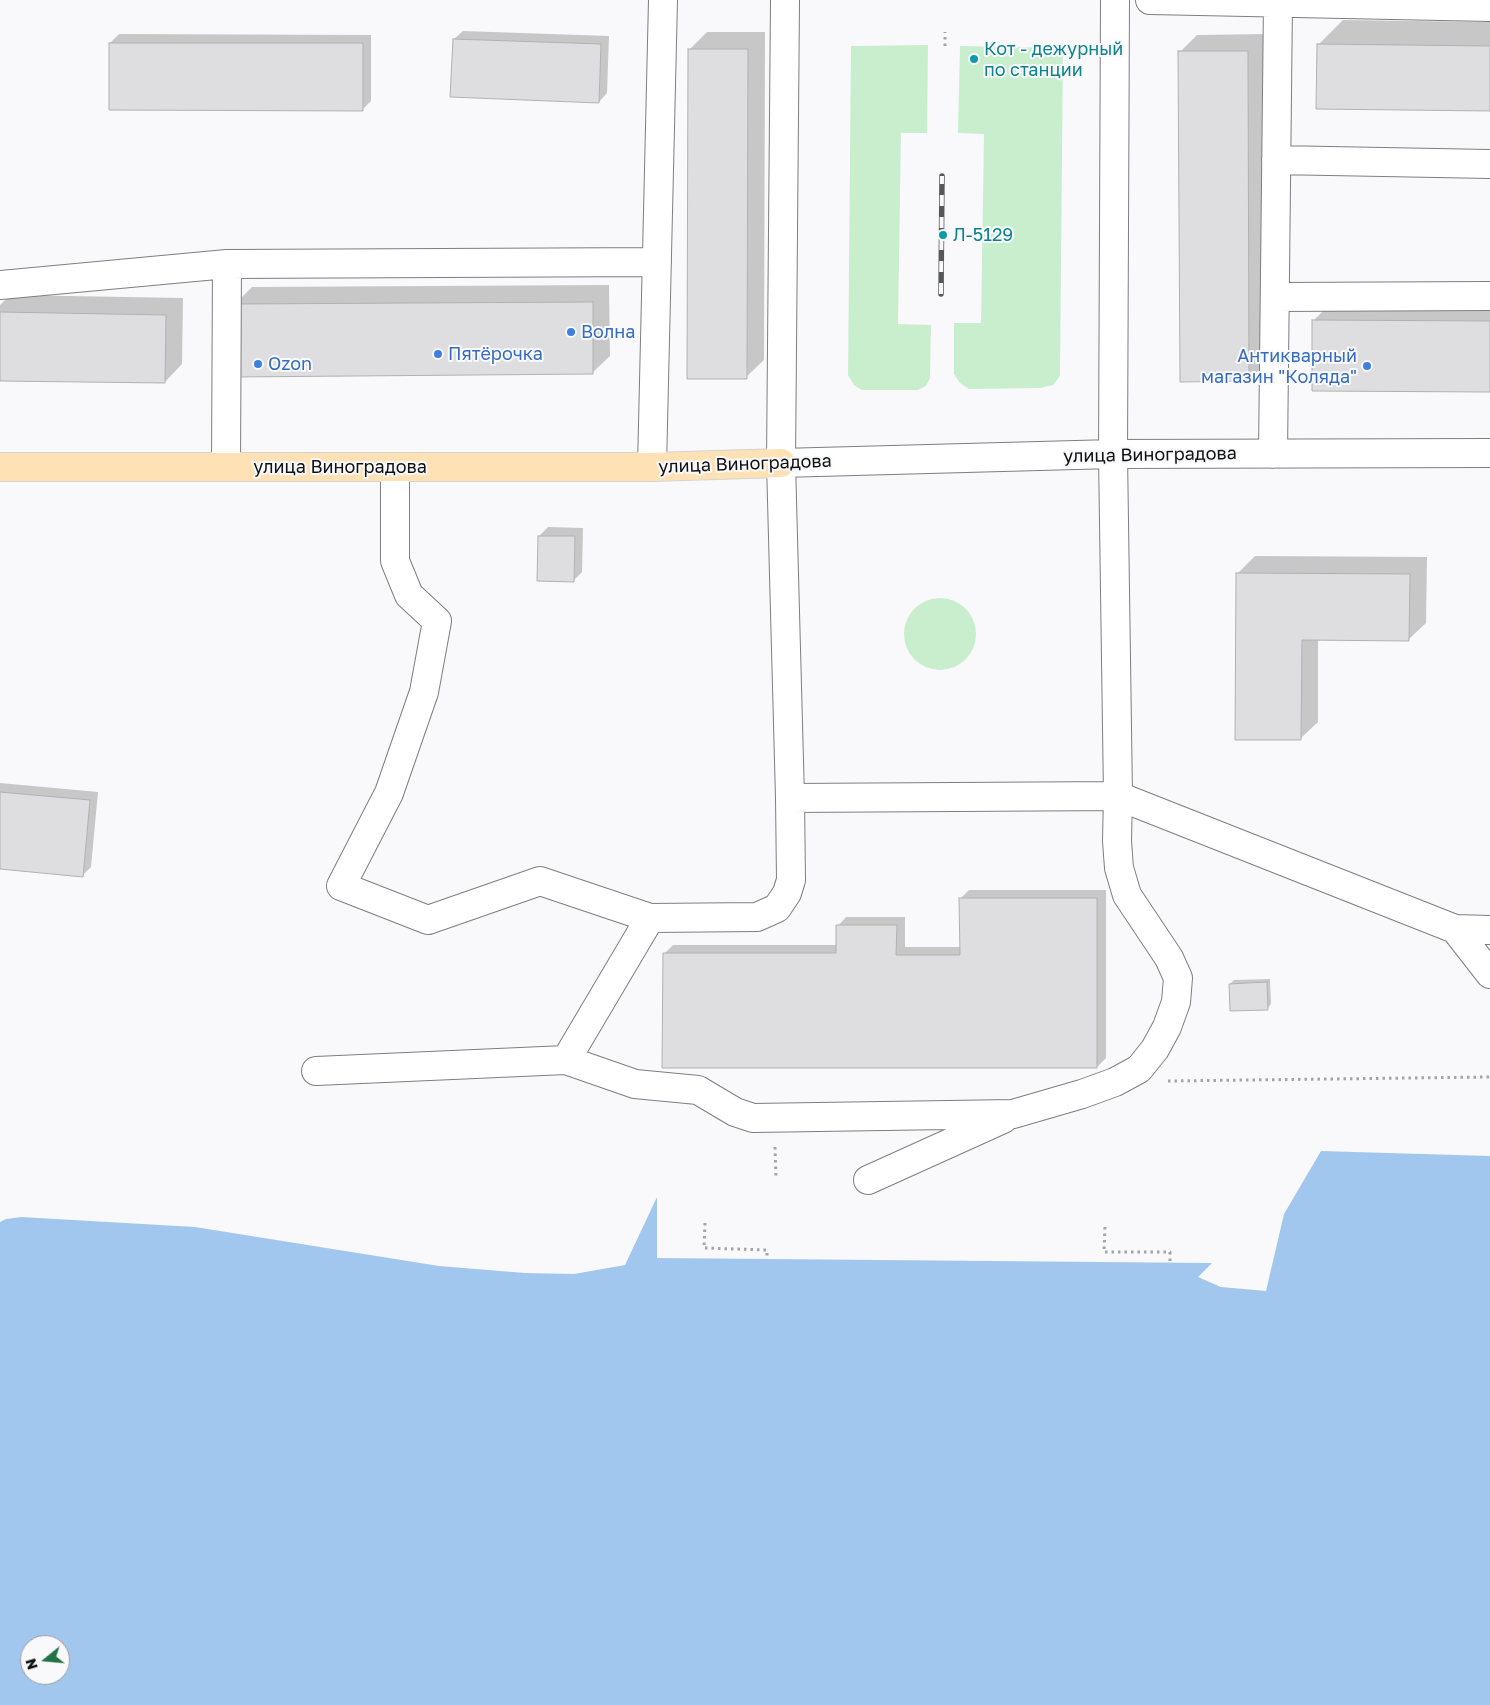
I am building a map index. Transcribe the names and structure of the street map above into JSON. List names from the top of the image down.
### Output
{
  "streets": {
    "main road": ["улица Виноградова"]
  },
  "places": [
    "Кот - дежурный по станции",
    "Л-5129",
    "Волна",
    "Пятёрочка",
    "Ozon",
    "Антикварный магазин \"Коляда\""
  ],
  "north": "left"
}
